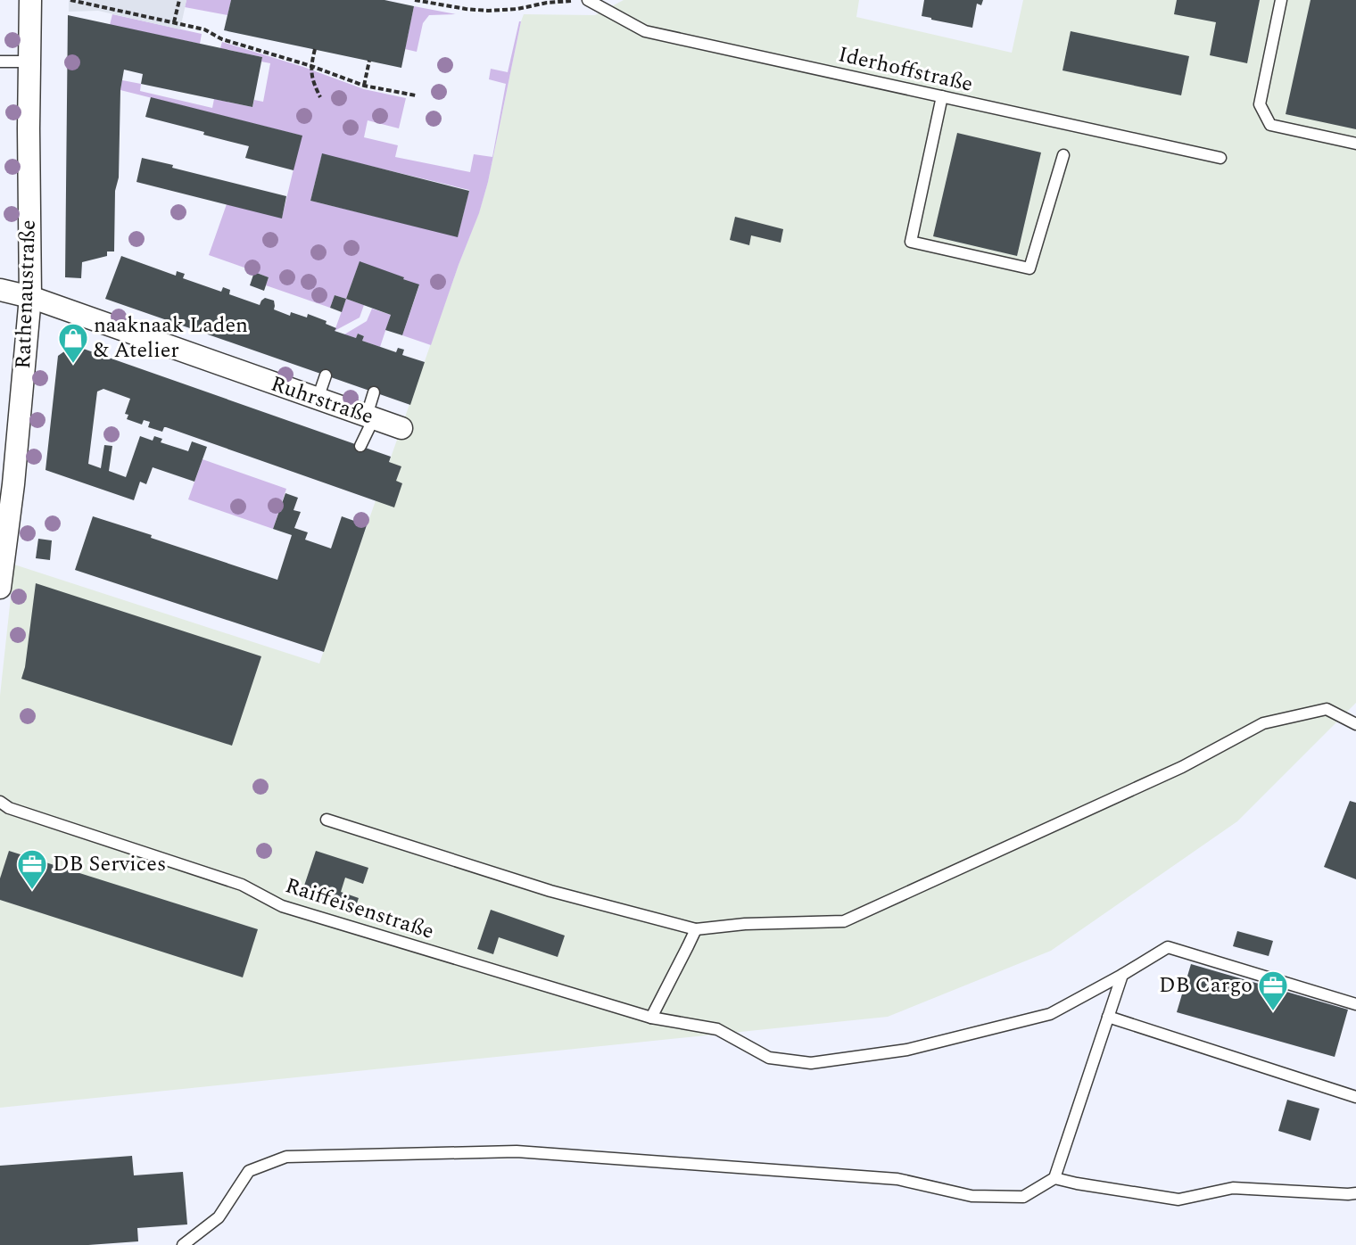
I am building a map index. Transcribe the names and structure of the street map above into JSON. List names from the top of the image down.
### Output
{
  "streets": {
    "street": ["Rathenaustraße", "Ruhrstraße"],
    "lane": ["Iderhoffstraße", "Raiffeisenstraße"]
  },
  "crossings": [
    ["Rathenaustraße", "Ruhrstraße"]
  ],
  "places": {
    "shop": ["naaknaak Laden & Atelier"],
    "office": ["DB Services", "DB Cargo"]
  }
}
